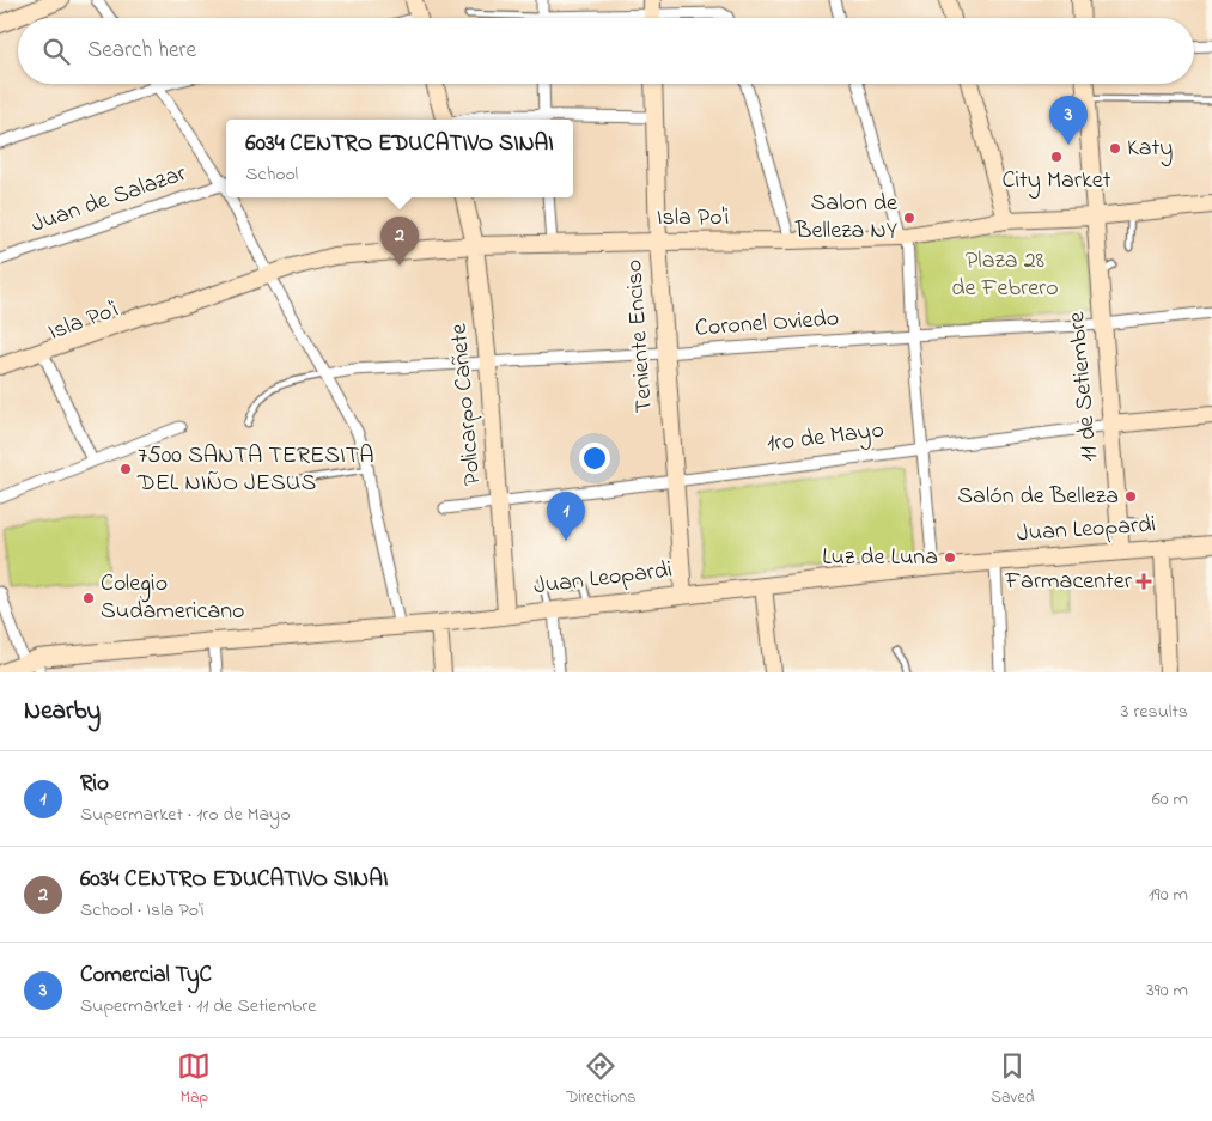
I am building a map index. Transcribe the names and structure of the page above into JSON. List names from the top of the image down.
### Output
{
  "streets": {
    "street": [
      "Juan de Salazar",
      "Isla Po'i",
      "Coronel Oviedo",
      "Teniente Enciso",
      "11 de Setiembre",
      "Policarpo Cañete",
      "1ro de Mayo",
      "Juan Leopardi"
    ]
  },
  "crossings": [
    ["Isla Po'i", "Teniente Enciso"],
    ["Isla Po'i", "11 de Setiembre"],
    ["Isla Po'i", "Policarpo Cañete"],
    ["Coronel Oviedo", "Teniente Enciso"],
    ["Coronel Oviedo", "11 de Setiembre"],
    ["Coronel Oviedo", "Policarpo Cañete"],
    ["Teniente Enciso", "1ro de Mayo"],
    ["Teniente Enciso", "Juan Leopardi"],
    ["11 de Setiembre", "1ro de Mayo"],
    ["11 de Setiembre", "Juan Leopardi"],
    ["Policarpo Cañete", "1ro de Mayo"],
    ["Policarpo Cañete", "Juan Leopardi"]
  ],
  "parks": ["Plaza 28 de Febrero"],
  "places": {
    "other": [
      "Katy",
      "City Market",
      "Salon de Belleza NY",
      "7500 SANTA TERESITA DEL NIÑO JESUS",
      "Salón de Belleza",
      "Luz de Luna",
      "Colegio Sudamericano"
    ],
    "health": ["Farmacenter"]
  },
  "page": {
    "search": "Search here",
    "pins": ["3", "2", "1"],
    "popup": ["6034 CENTRO EDUCATIVO SINAI", "School"],
    "heading": ["Nearby", "3 results"],
    "list": [
      {
        "mark": "1",
        "name": "Rio",
        "note": "Supermarket · 1ro de Mayo",
        "value": "60 m"
      },
      {
        "mark": "2",
        "name": "6034 CENTRO EDUCATIVO SINAI",
        "note": "School · Isla Po'i",
        "value": "190 m"
      },
      {
        "mark": "3",
        "name": "Comercial TyC",
        "note": "Supermarket · 11 de Setiembre",
        "value": "390 m"
      }
    ],
    "nav": ["Map", "Directions", "Saved"]
  }
}
